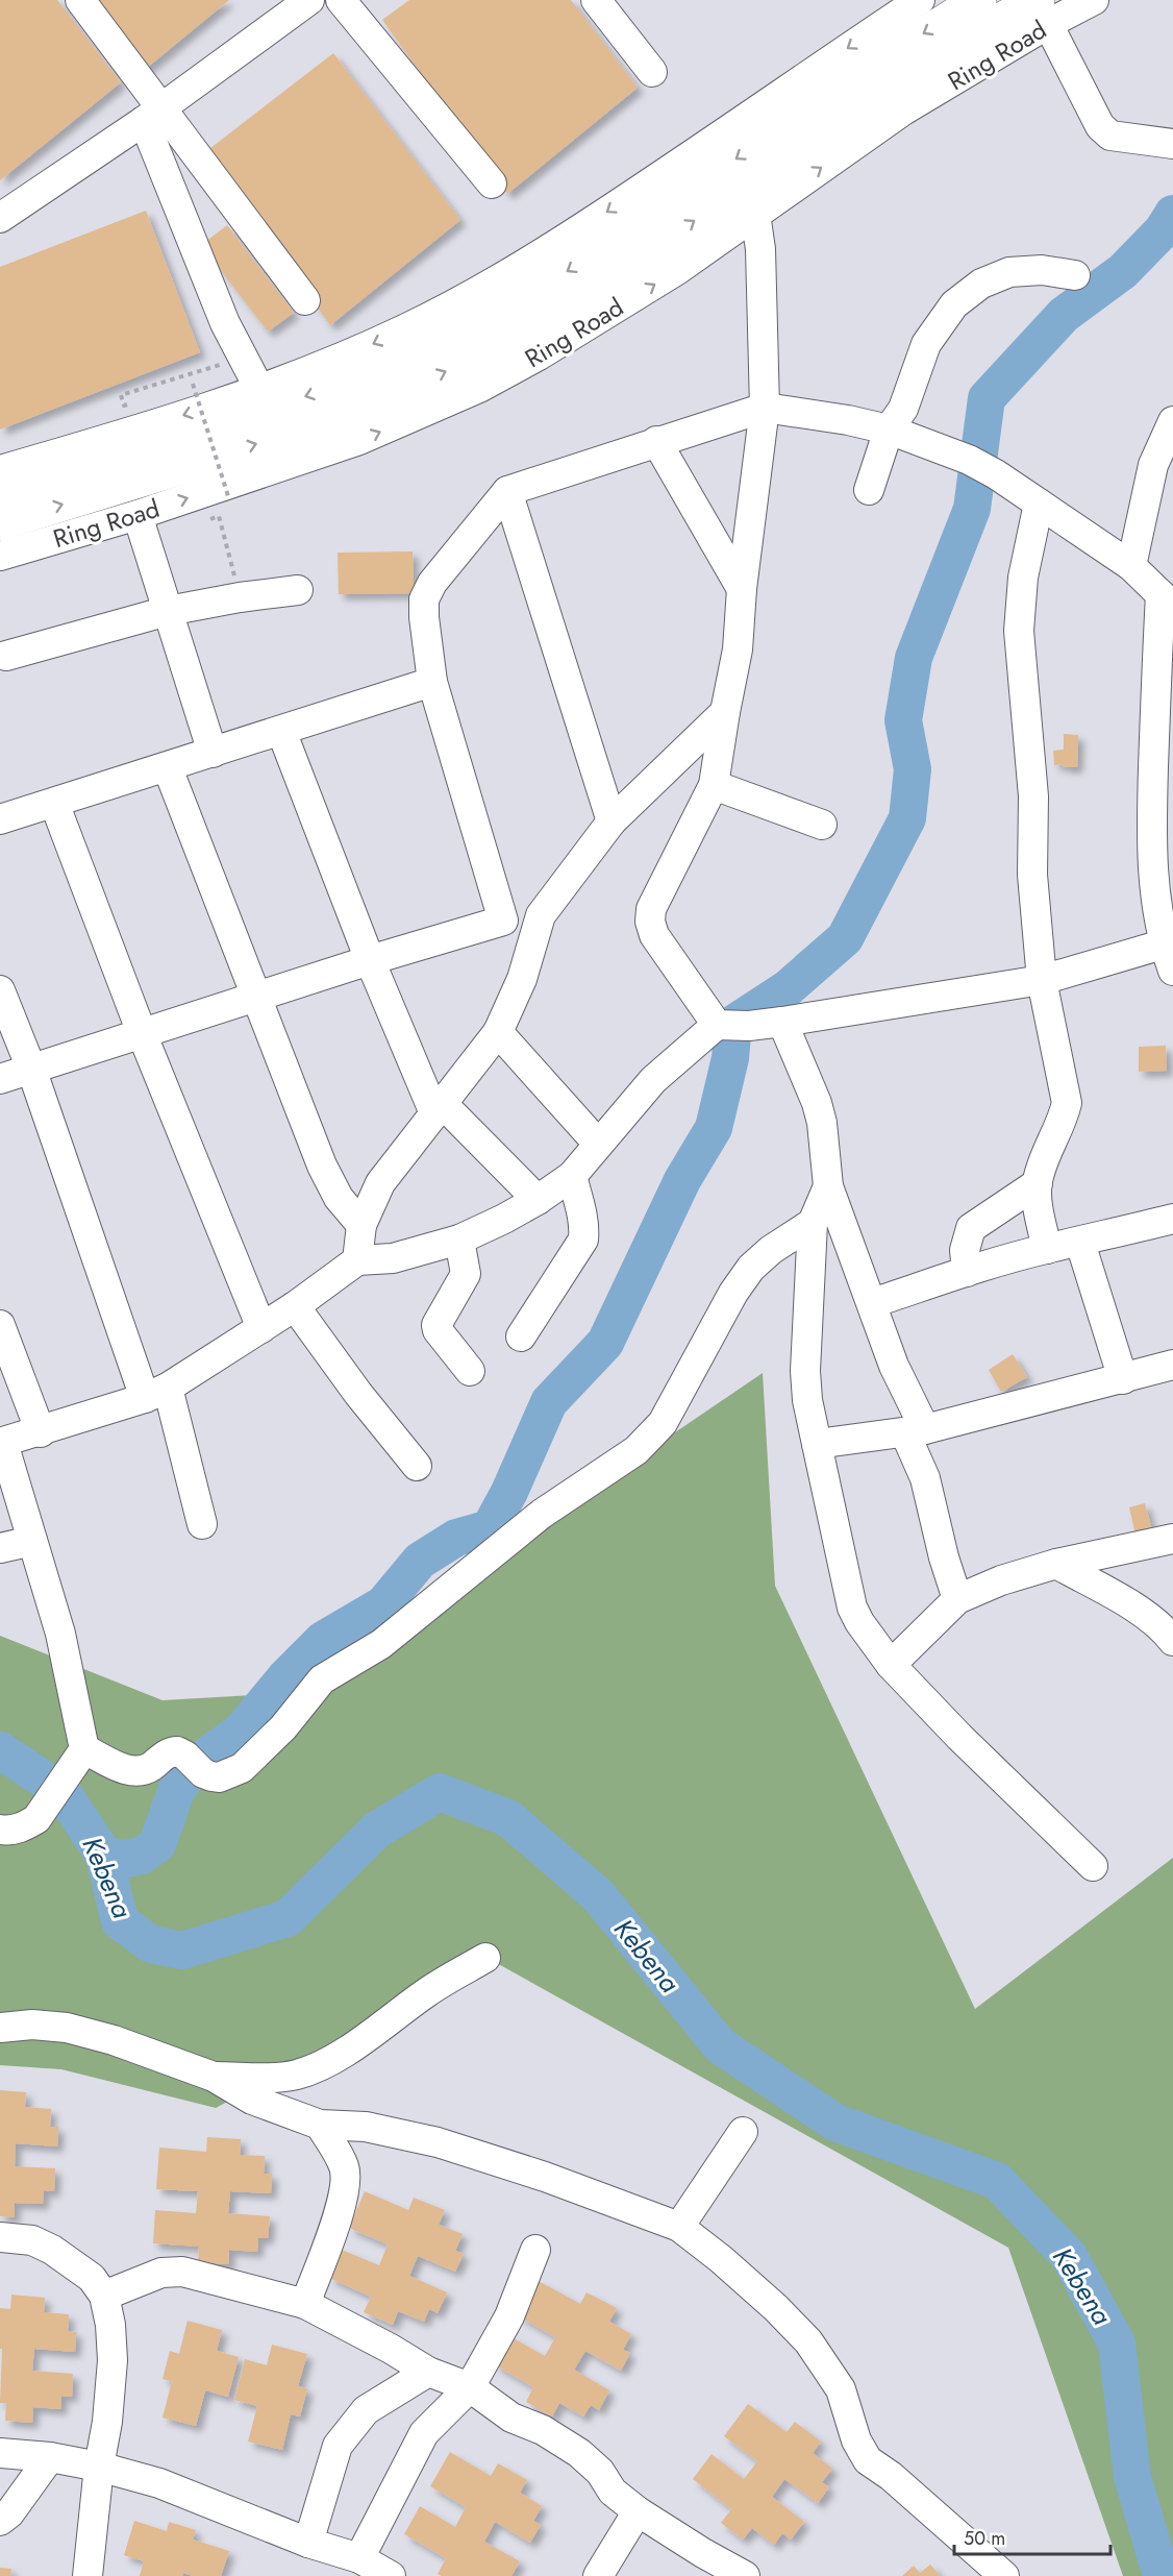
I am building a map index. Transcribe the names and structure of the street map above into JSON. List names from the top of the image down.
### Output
{
  "streets": {
    "highway": ["Ring Road"]
  },
  "water": ["Kebena"],
  "scale_bar": "50 m"
}
